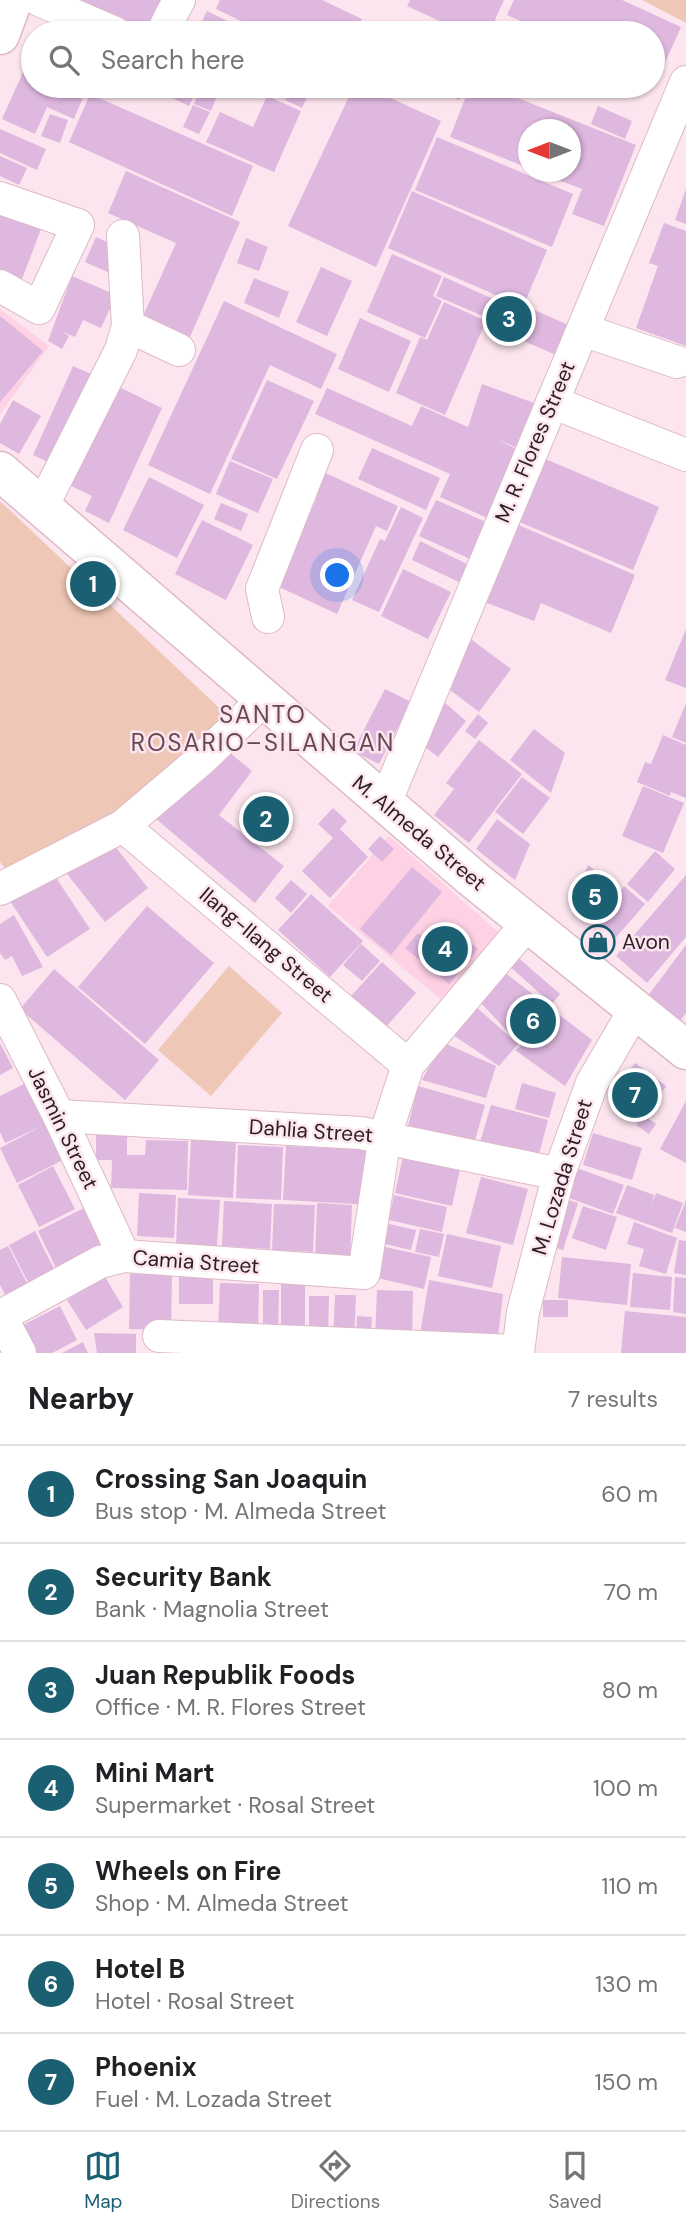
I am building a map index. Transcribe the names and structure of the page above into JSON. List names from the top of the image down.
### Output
{
  "streets": {
    "main road": ["M. Almeda Street"],
    "street": [
      "M. R. Flores Street",
      "Ilang-Ilang Street",
      "Jasmin Street",
      "Dahlia Street",
      "M. Lozada Street",
      "Camia Street"
    ]
  },
  "crossings": [
    ["M. R. Flores Street", "M. Almeda Street"],
    ["M. Almeda Street", "M. Lozada Street"],
    ["Jasmin Street", "Dahlia Street"],
    ["Jasmin Street", "Camia Street"],
    ["Dahlia Street", "M. Lozada Street"],
    ["Dahlia Street", "Camia Street"]
  ],
  "districts": ["SANTO ROSARIO–SILANGAN"],
  "places": {
    "shop": ["Avon"]
  },
  "north": "left",
  "page": {
    "search": "Search here",
    "pins": [
      "3",
      "1",
      "2",
      "5",
      "4",
      "6",
      "7"
    ],
    "heading": ["Nearby", "7 results"],
    "list": [
      {
        "mark": "1",
        "name": "Crossing San Joaquin",
        "note": "Bus stop · M. Almeda Street",
        "value": "60 m"
      },
      {
        "mark": "2",
        "name": "Security Bank",
        "note": "Bank · Magnolia Street",
        "value": "70 m"
      },
      {
        "mark": "3",
        "name": "Juan Republik Foods",
        "note": "Office · M. R. Flores Street",
        "value": "80 m"
      },
      {
        "mark": "4",
        "name": "Mini Mart",
        "note": "Supermarket · Rosal Street",
        "value": "100 m"
      },
      {
        "mark": "5",
        "name": "Wheels on Fire",
        "note": "Shop · M. Almeda Street",
        "value": "110 m"
      },
      {
        "mark": "6",
        "name": "Hotel B",
        "note": "Hotel · Rosal Street",
        "value": "130 m"
      },
      {
        "mark": "7",
        "name": "Phoenix",
        "note": "Fuel · M. Lozada Street",
        "value": "150 m"
      }
    ],
    "nav": ["Map", "Directions", "Saved"]
  }
}
